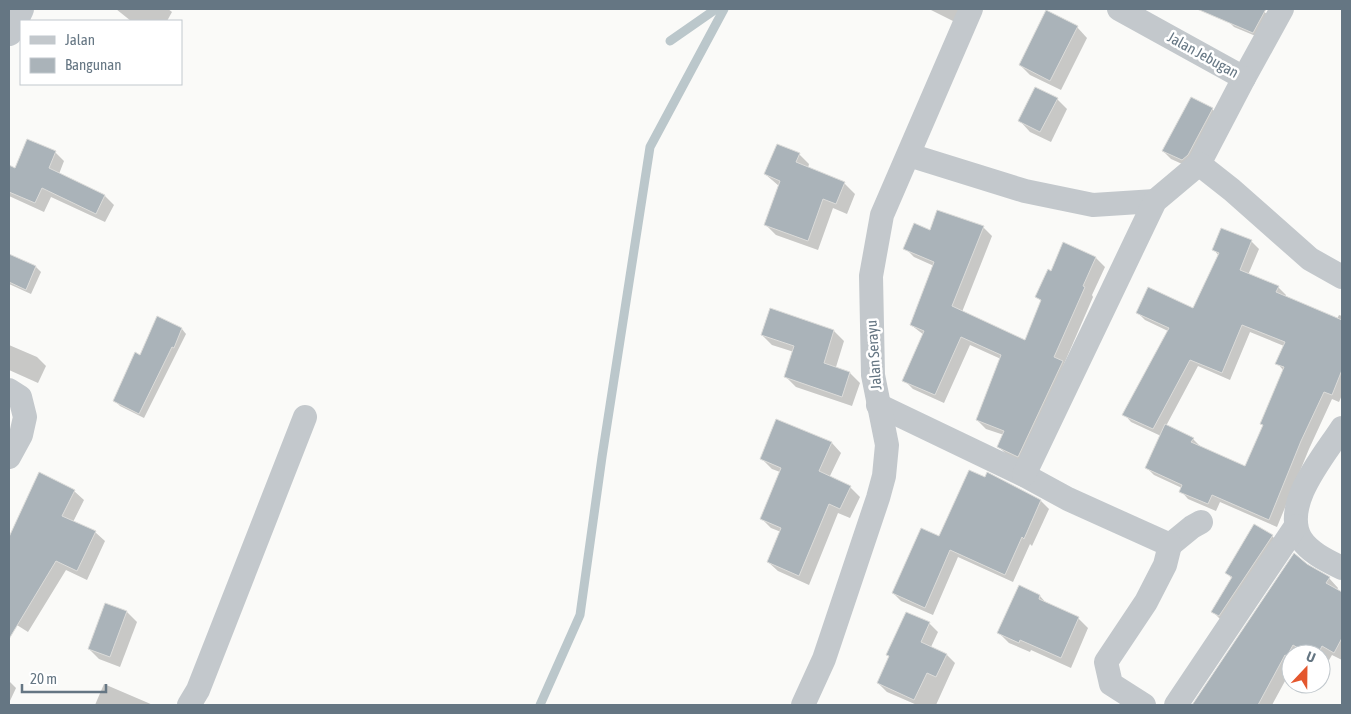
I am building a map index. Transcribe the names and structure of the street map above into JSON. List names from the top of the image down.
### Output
{
  "streets": {
    "street": ["Jalan Jebugan", "Jalan Serayu"]
  },
  "legend": ["Jalan", "Bangunan"],
  "scale_bar": "20 m",
  "north": "top"
}
